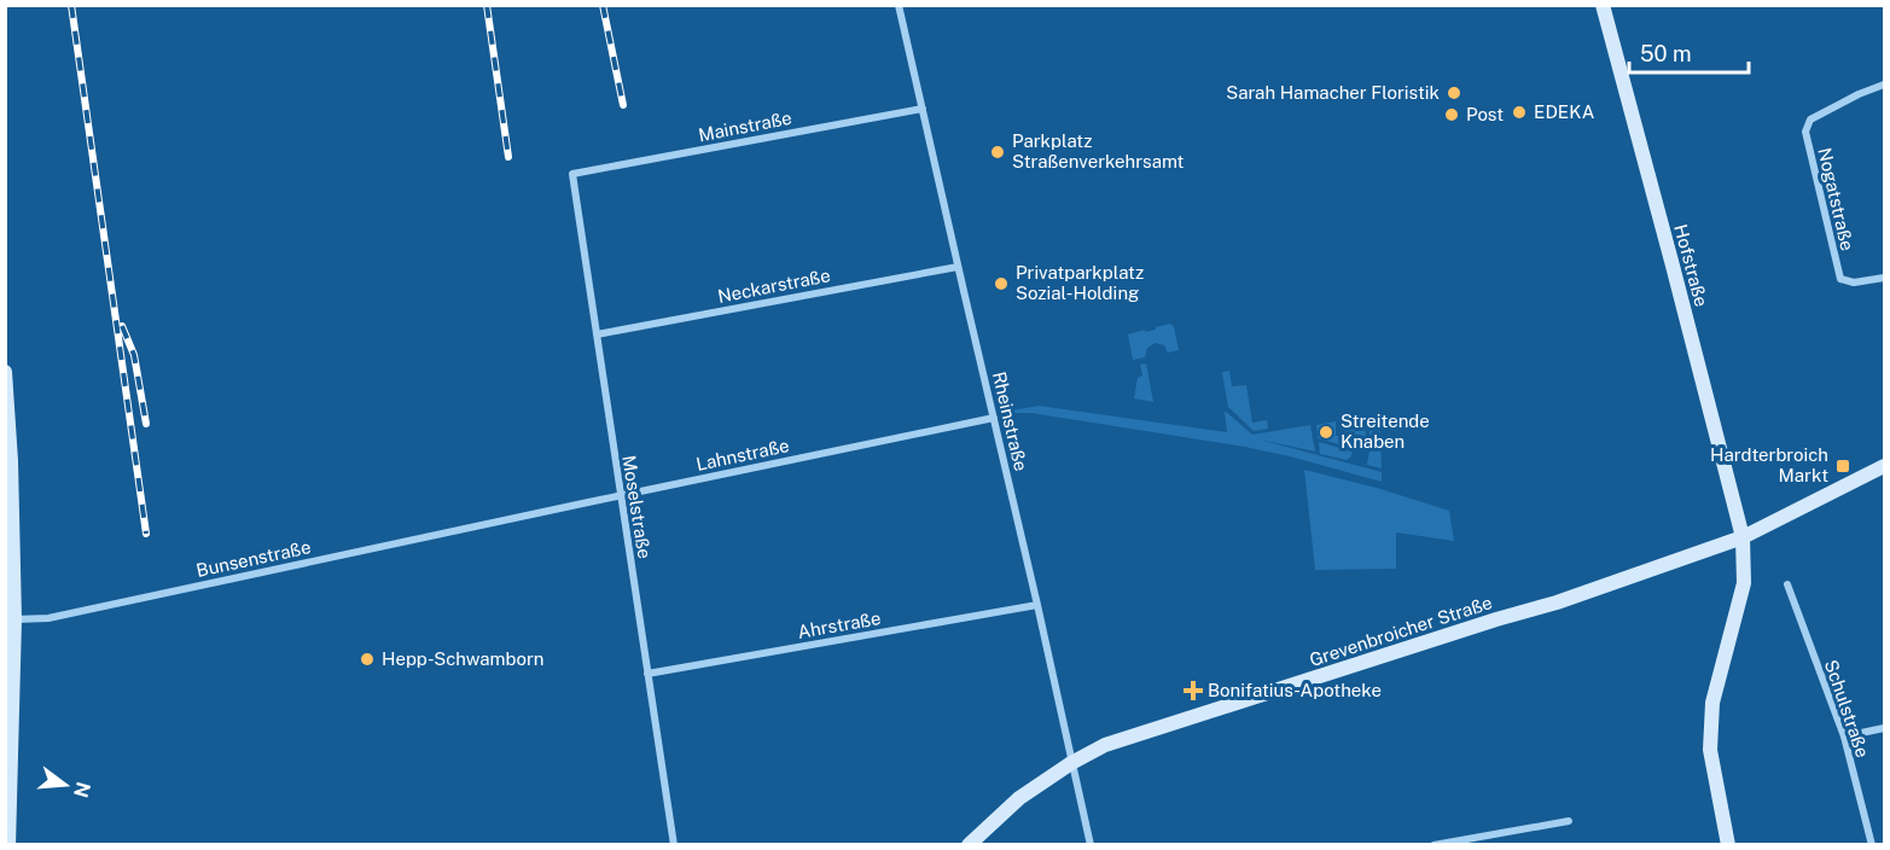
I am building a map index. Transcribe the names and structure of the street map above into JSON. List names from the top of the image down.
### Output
{
  "streets": {
    "main road": ["Hofstraße", "Grevenbroicher Straße"],
    "street": [
      "Mainstraße",
      "Nogatstraße",
      "Neckarstraße",
      "Rheinstraße",
      "Lahnstraße",
      "Moselstraße",
      "Bunsenstraße",
      "Ahrstraße",
      "Schulstraße"
    ]
  },
  "crossings": [
    ["Mainstraße", "Rheinstraße"],
    ["Mainstraße", "Moselstraße"],
    ["Hofstraße", "Grevenbroicher Straße"],
    ["Neckarstraße", "Rheinstraße"],
    ["Neckarstraße", "Moselstraße"],
    ["Rheinstraße", "Lahnstraße"],
    ["Rheinstraße", "Ahrstraße"],
    ["Rheinstraße", "Grevenbroicher Straße"],
    ["Lahnstraße", "Moselstraße"],
    ["Lahnstraße", "Bunsenstraße"],
    ["Moselstraße", "Ahrstraße"]
  ],
  "places": {
    "other": [
      "Sarah Hamacher Floristik",
      "EDEKA",
      "Post",
      "Parkplatz Straßenverkehrsamt",
      "Privatparkplatz Sozial-Holding",
      "Streitende Knaben",
      "Hepp-Schwamborn"
    ],
    "transit": ["Hardterbroich Markt"],
    "health": ["Bonifatius-Apotheke"]
  },
  "scale_bar": "50 m",
  "north": "right"
}
